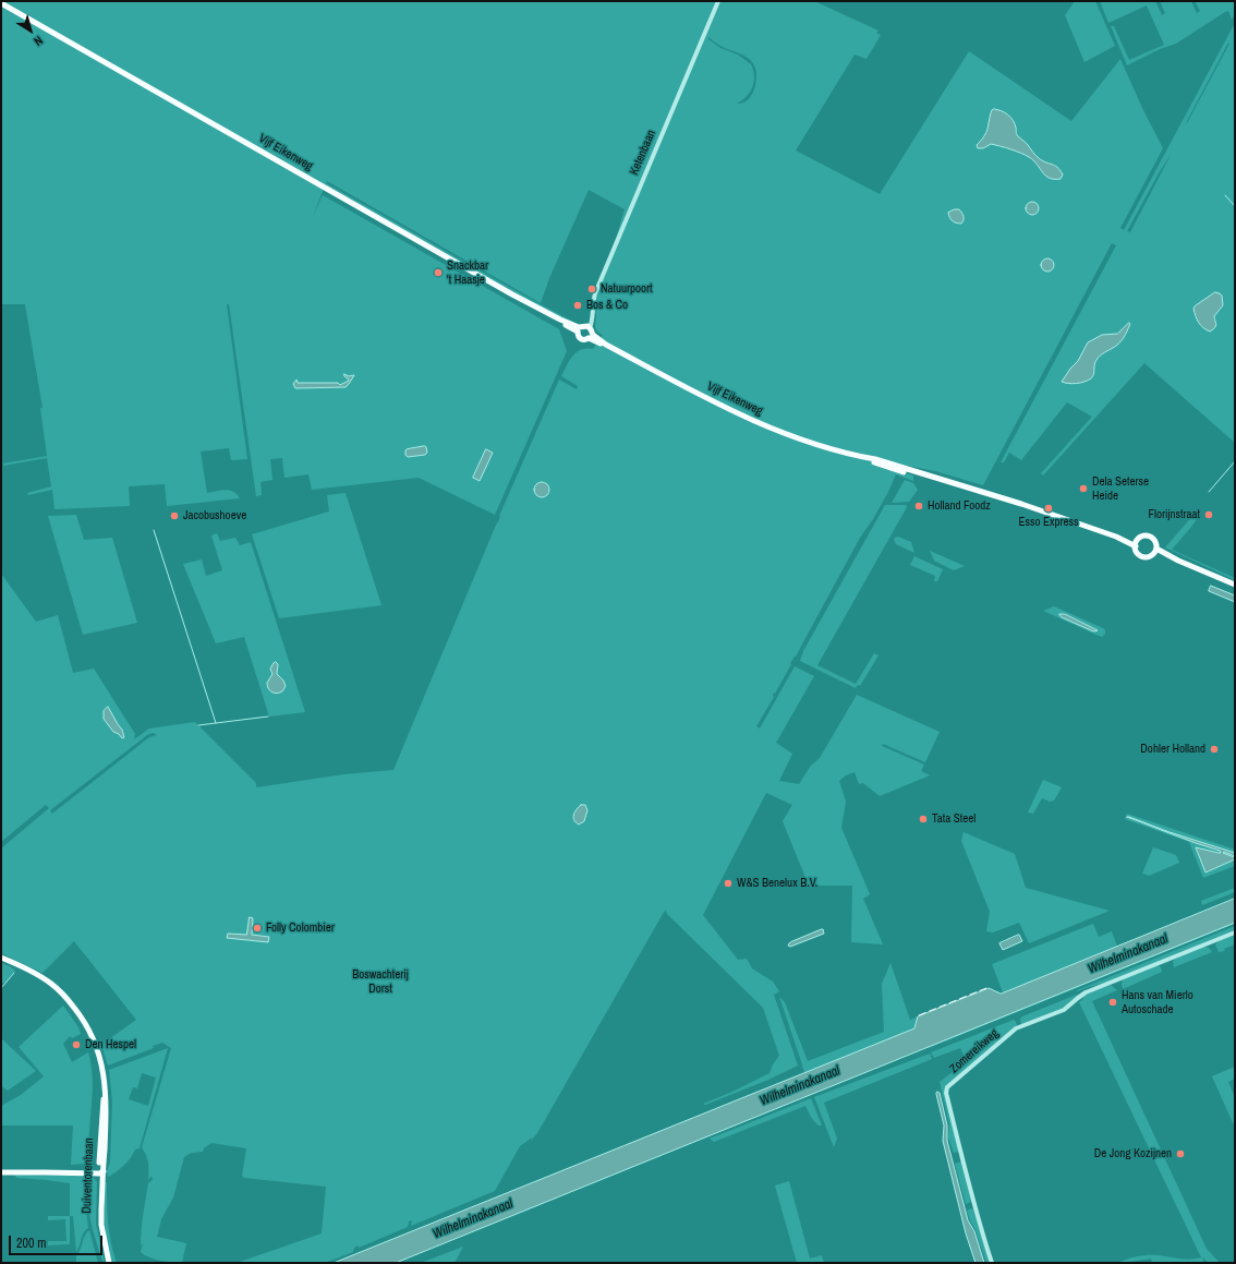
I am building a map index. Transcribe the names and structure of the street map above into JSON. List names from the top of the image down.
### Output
{
  "streets": {
    "main road": ["Vijf Eikenweg", "Duiventorenbaan"],
    "street": ["Ketenbaan", "Zomereikweg"]
  },
  "crossings": [
    ["Vijf Eikenweg", "Ketenbaan"]
  ],
  "water": ["Wilhelminakanaal"],
  "parks": ["Boswachterij Dorst"],
  "places": [
    "Snackbar 't Haasje",
    "Natuurpoort",
    "Bos & Co",
    "Dela Seterse Heide",
    "Holland Foodz",
    "Esso Express",
    "Florijnstraat",
    "Jacobushoeve",
    "Dohler Holland",
    "Tata Steel",
    "W&S Benelux B.V.",
    "Folly Colombier",
    "Hans van Mierlo Autoschade",
    "Den Hespel",
    "De Jong Kozijnen"
  ],
  "scale_bar": "200 m",
  "north": "bottom right"
}
